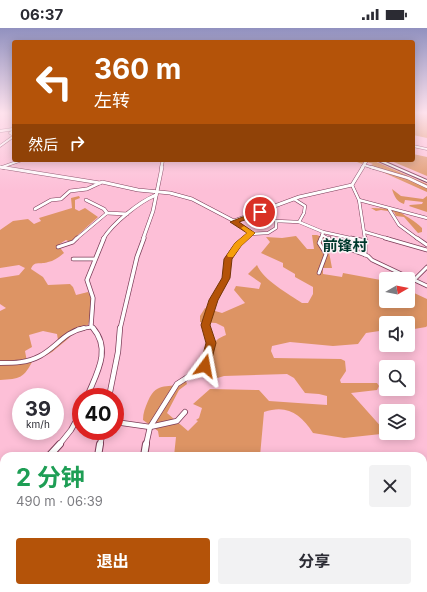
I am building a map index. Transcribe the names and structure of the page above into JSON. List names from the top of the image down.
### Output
{
  "districts": ["前锋村"],
  "north": "right",
  "page": {
    "status": "06:37",
    "turn": ["360 m", "左转"],
    "then": "然后",
    "speed": "39 km/h",
    "limit": "40",
    "heading": ["2 分钟", "490 m · 06:39"],
    "buttons": ["退出", "分享"]
  }
}
